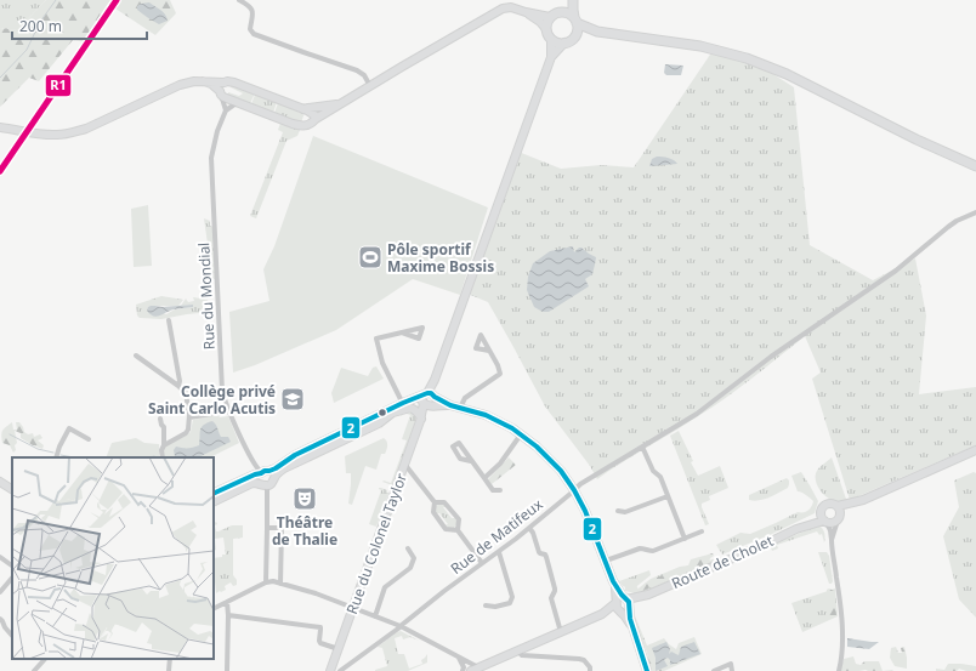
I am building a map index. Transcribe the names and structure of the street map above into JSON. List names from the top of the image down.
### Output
{
  "streets": {
    "main road": ["Rue du Colonel Taylor", "Route de Cholet"],
    "street": ["Rue du Mondial", "Rue de Matifeux"]
  },
  "places": {
    "sports": ["Pôle sportif Maxime Bossis"],
    "school or university": ["Collège privé Saint Carlo Acutis"],
    "theatre": ["Théâtre de Thalie"]
  },
  "lines": ["transit line R1", "transit line 2"],
  "scale_bar": "200 m"
}
